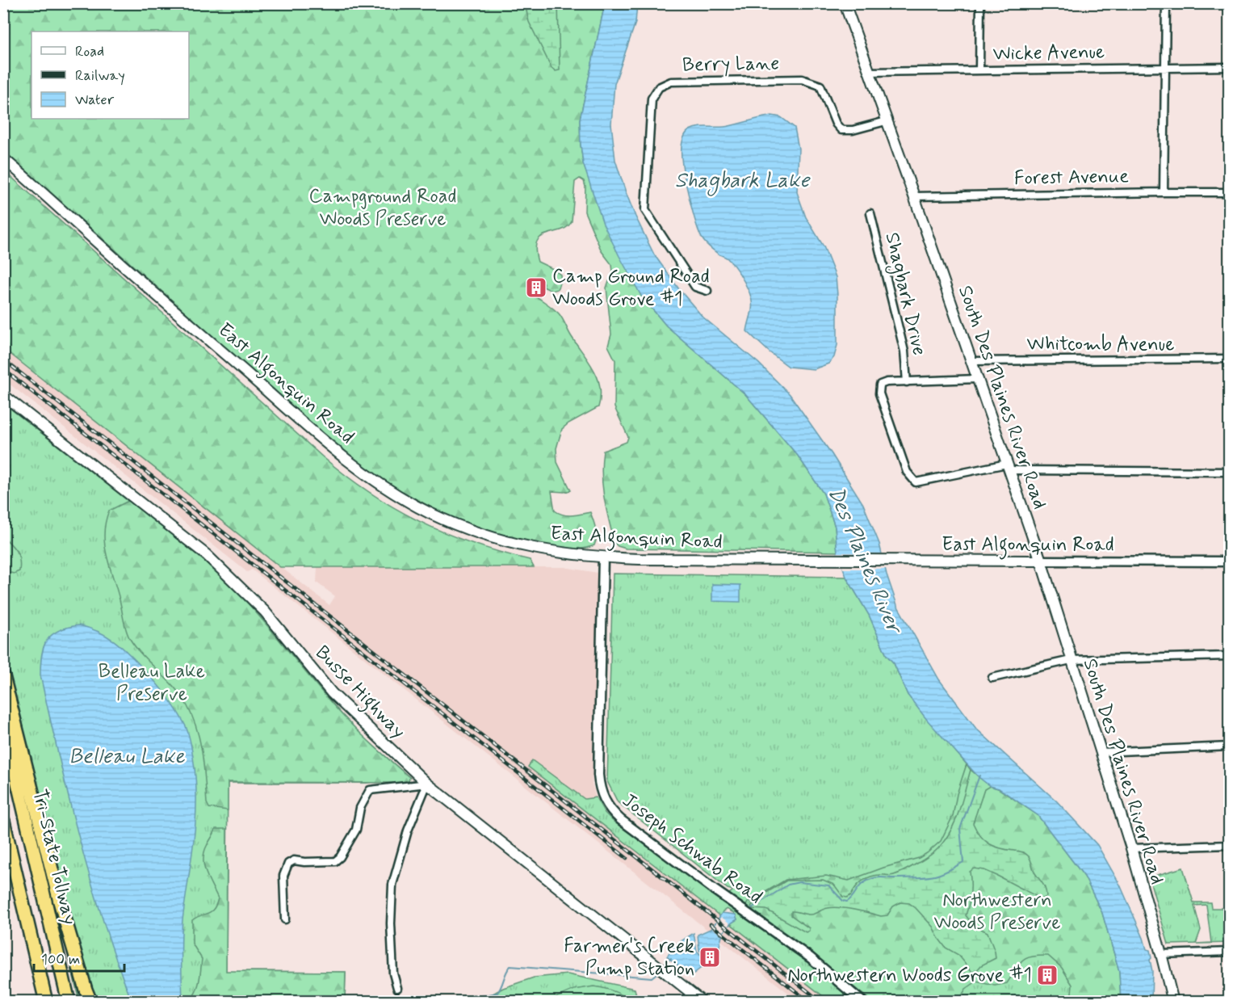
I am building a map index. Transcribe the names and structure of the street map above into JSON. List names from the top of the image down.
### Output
{
  "streets": {
    "highway": ["Tri-State Tollway"],
    "main road": ["East Algonquin Road", "South Des Plaines River Road", "Busse Highway"],
    "street": [
      "Wicke Avenue",
      "Berry Lane",
      "Forest Avenue",
      "Shagbark Drive",
      "Whitcomb Avenue",
      "Joseph Schwab Road"
    ]
  },
  "crossings": [
    ["Wicke Avenue", "South Des Plaines River Road"],
    ["Berry Lane", "South Des Plaines River Road"],
    ["Forest Avenue", "South Des Plaines River Road"],
    ["Whitcomb Avenue", "South Des Plaines River Road"],
    ["East Algonquin Road", "South Des Plaines River Road"],
    ["East Algonquin Road", "Joseph Schwab Road"]
  ],
  "water": ["Shagbark Lake", "Des Plaines River", "Belleau Lake"],
  "parks": ["Campground Road Woods Preserve", "Belleau Lake Preserve", "Northwestern Woods Preserve"],
  "places": {
    "building": ["Camp Ground Road Woods Grove #1", "Farmer's Creek Pump Station", "Northwestern Woods Grove #1"]
  },
  "legend": ["Road", "Railway", "Water"],
  "scale_bar": "100 m"
}
